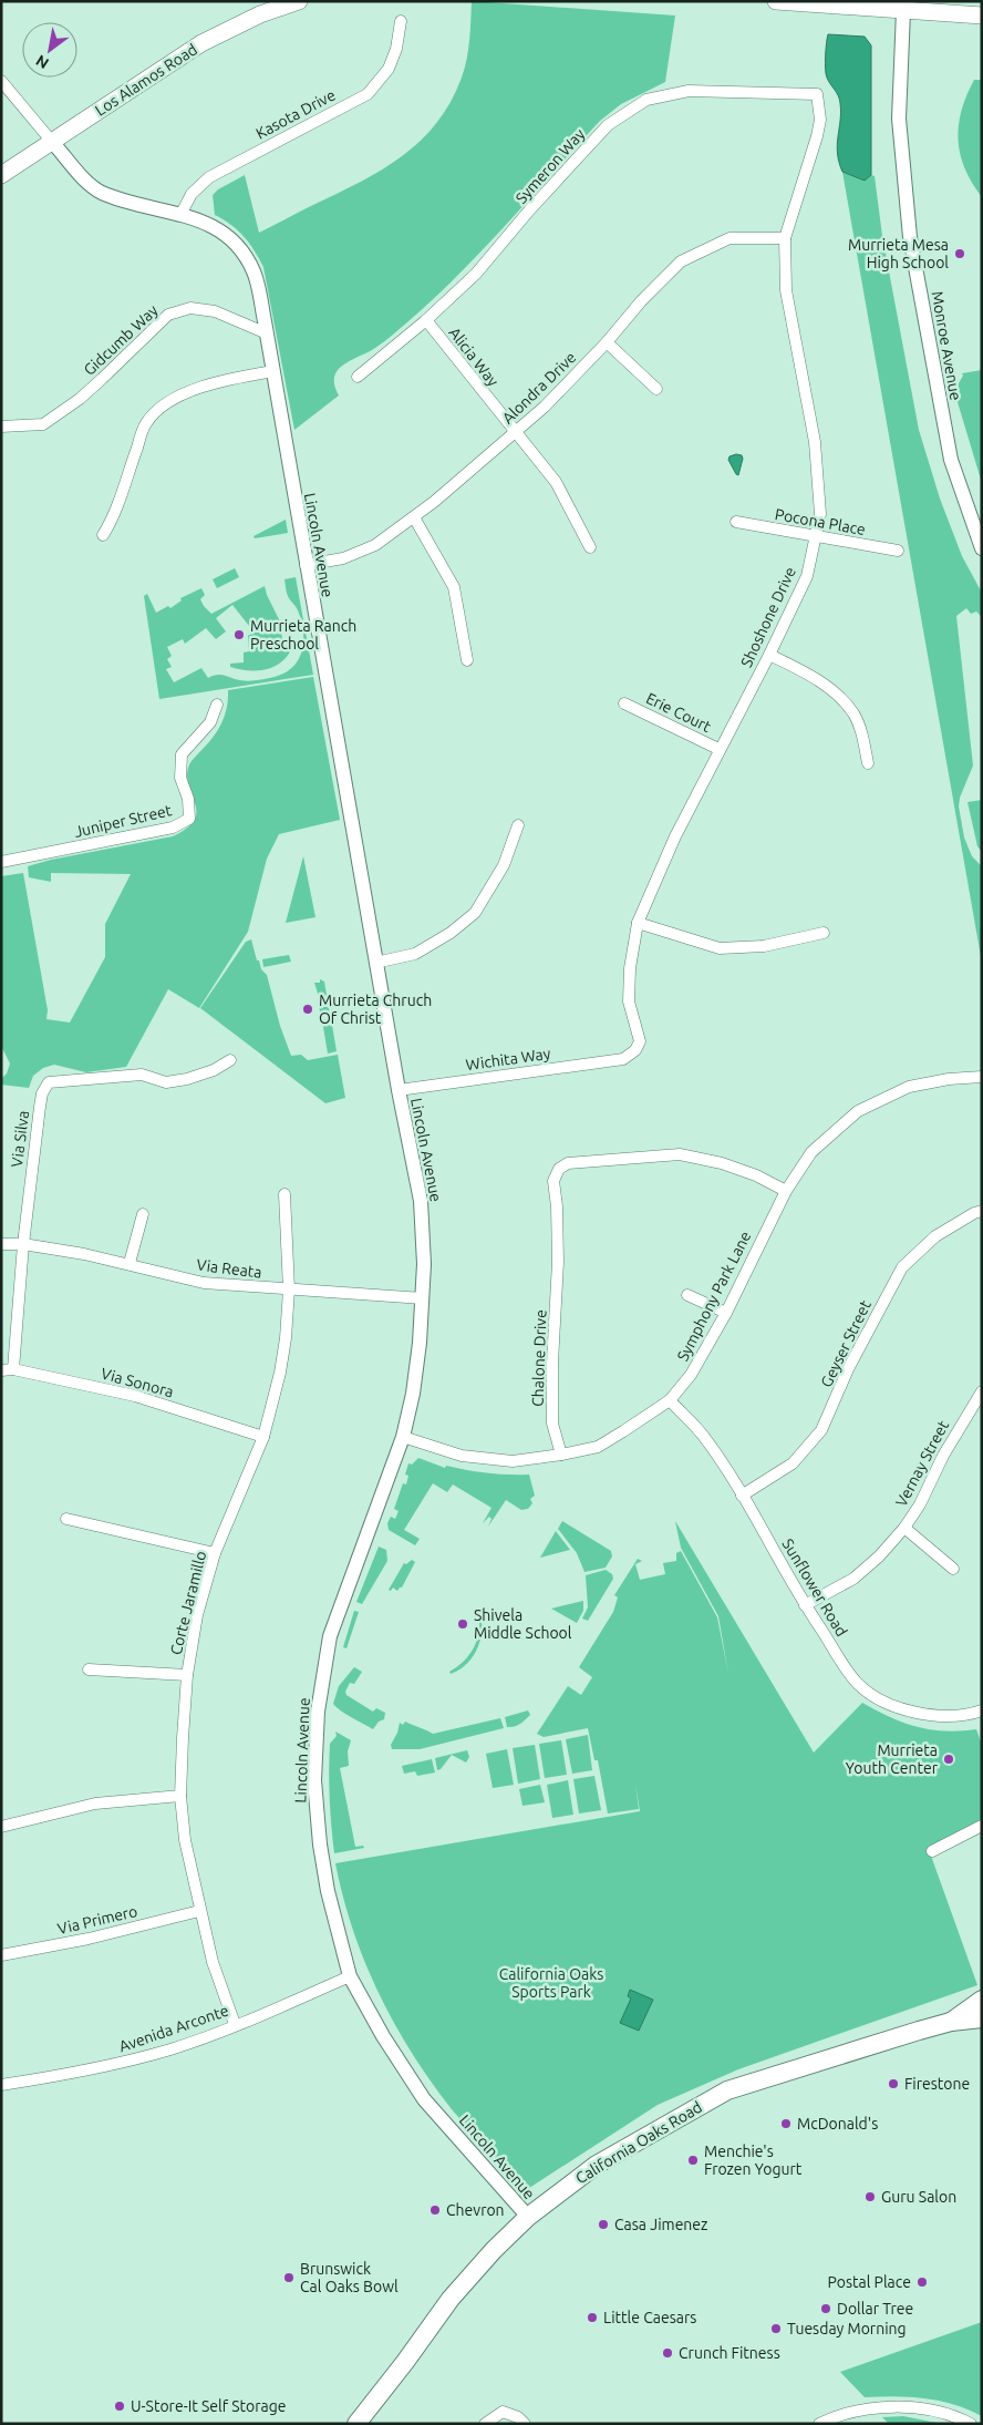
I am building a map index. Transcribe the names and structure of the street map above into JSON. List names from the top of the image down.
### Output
{
  "streets": {
    "main road": ["Los Alamos Road", "California Oaks Road"],
    "street": [
      "Kasota Drive",
      "Symeron Way",
      "Gidcumb Way",
      "Monroe Avenue",
      "Alicia Way",
      "Alondra Drive",
      "Pocona Place",
      "Lincoln Avenue",
      "Shoshone Drive",
      "Erie Court",
      "Juniper Street",
      "Wichita Way",
      "Via Silva",
      "Via Reata",
      "Symphony Park Lane",
      "Geyser Street",
      "Chalone Drive",
      "Via Sonora",
      "Vernay Street",
      "Sunflower Road",
      "Corte Jaramillo",
      "Via Primero",
      "Avenida Arconte"
    ]
  },
  "crossings": [
    ["Los Alamos Road", "Lincoln Avenue"],
    ["Kasota Drive", "Lincoln Avenue"],
    ["Symeron Way", "Alicia Way"],
    ["Symeron Way", "Shoshone Drive"],
    ["Gidcumb Way", "Lincoln Avenue"],
    ["Alicia Way", "Alondra Drive"],
    ["Alondra Drive", "Lincoln Avenue"],
    ["Alondra Drive", "Shoshone Drive"],
    ["Pocona Place", "Shoshone Drive"],
    ["Lincoln Avenue", "Wichita Way"],
    ["Lincoln Avenue", "Via Reata"],
    ["Lincoln Avenue", "Symphony Park Lane"],
    ["Lincoln Avenue", "Avenida Arconte"],
    ["Lincoln Avenue", "California Oaks Road"],
    ["Shoshone Drive", "Erie Court"],
    ["Shoshone Drive", "Wichita Way"],
    ["Via Silva", "Via Reata"],
    ["Via Silva", "Via Sonora"],
    ["Via Reata", "Corte Jaramillo"],
    ["Symphony Park Lane", "Chalone Drive"],
    ["Symphony Park Lane", "Sunflower Road"],
    ["Geyser Street", "Sunflower Road"],
    ["Via Sonora", "Corte Jaramillo"],
    ["Vernay Street", "Sunflower Road"],
    ["Corte Jaramillo", "Via Primero"],
    ["Corte Jaramillo", "Avenida Arconte"]
  ],
  "parks": ["California Oaks Sports Park"],
  "places": [
    "Murrieta Mesa High School",
    "Murrieta Ranch Preschool",
    "Murrieta Chruch Of Christ",
    "Shivela Middle School",
    "Murrieta Youth Center",
    "Firestone",
    "McDonald's",
    "Menchie's Frozen Yogurt",
    "Guru Salon",
    "Chevron",
    "Casa Jimenez",
    "Brunswick Cal Oaks Bowl",
    "Postal Place",
    "Dollar Tree",
    "Little Caesars",
    "Tuesday Morning",
    "Crunch Fitness",
    "U-Store-It Self Storage"
  ],
  "north": "bottom left"
}
